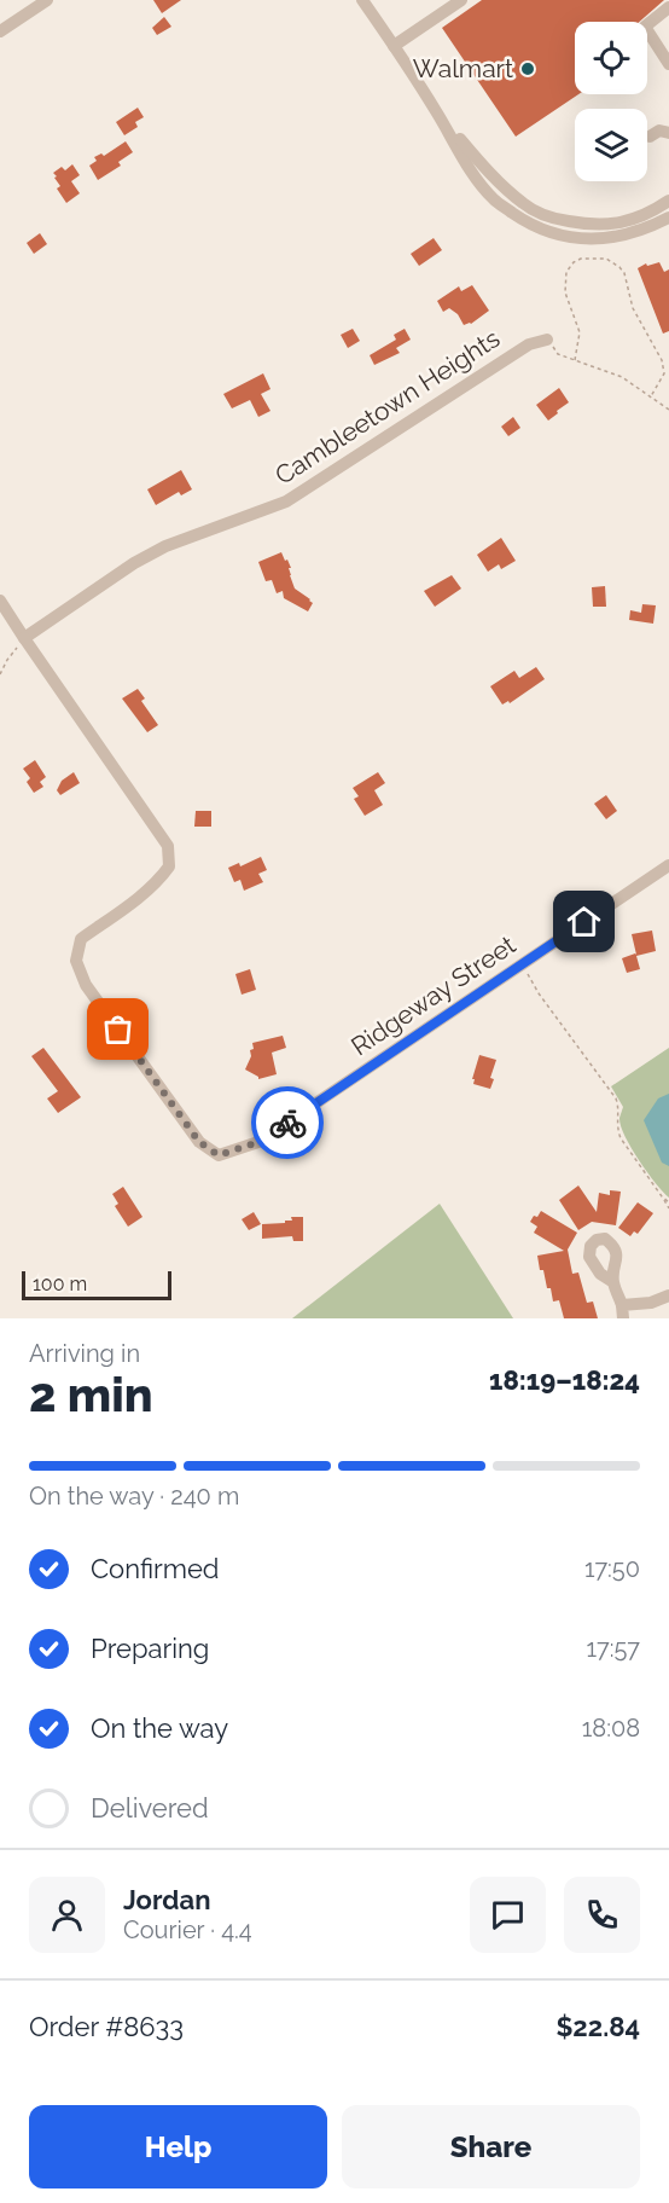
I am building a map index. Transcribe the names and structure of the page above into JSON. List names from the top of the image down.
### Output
{
  "streets": {
    "street": ["Cambleetown Heights", "Ridgeway Street"]
  },
  "crossings": [
    ["Cambleetown Heights", "Ridgeway Street"]
  ],
  "places": ["Walmart"],
  "scale_bar": "100 m",
  "page": {
    "scale": "100 m",
    "heading": ["2 min", "Arriving in", "18:19–18:24"],
    "panel": [
      "Jordan",
      "Courier · 4.4",
      "Order #8633",
      "$22.84"
    ],
    "bar": "On the way · 240 m",
    "list": [
      ["Confirmed", "17:50"],
      ["Preparing", "17:57"],
      ["On the way", "18:08"],
      "Delivered"
    ],
    "buttons": ["Help", "Share"]
  }
}
